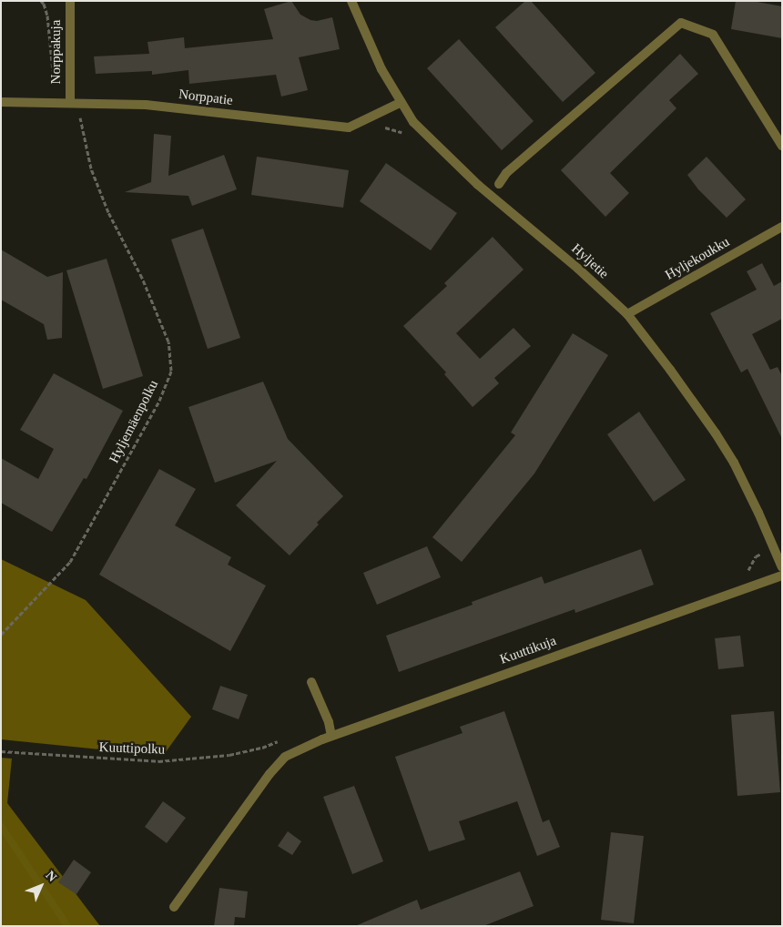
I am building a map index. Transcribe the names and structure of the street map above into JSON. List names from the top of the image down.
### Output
{
  "streets": {
    "street": [
      "Norppakuja",
      "Norppatie",
      "Hyljekoukku",
      "Hyljetie",
      "Kuuttikuja"
    ],
    "path": ["Hyljemäenpolku", "Kuuttipolku"]
  },
  "crossings": [
    ["Norppakuja", "Norppatie"],
    ["Norppatie", "Hyljetie"],
    ["Hyljekoukku", "Hyljetie"]
  ],
  "north": "top right"
}
